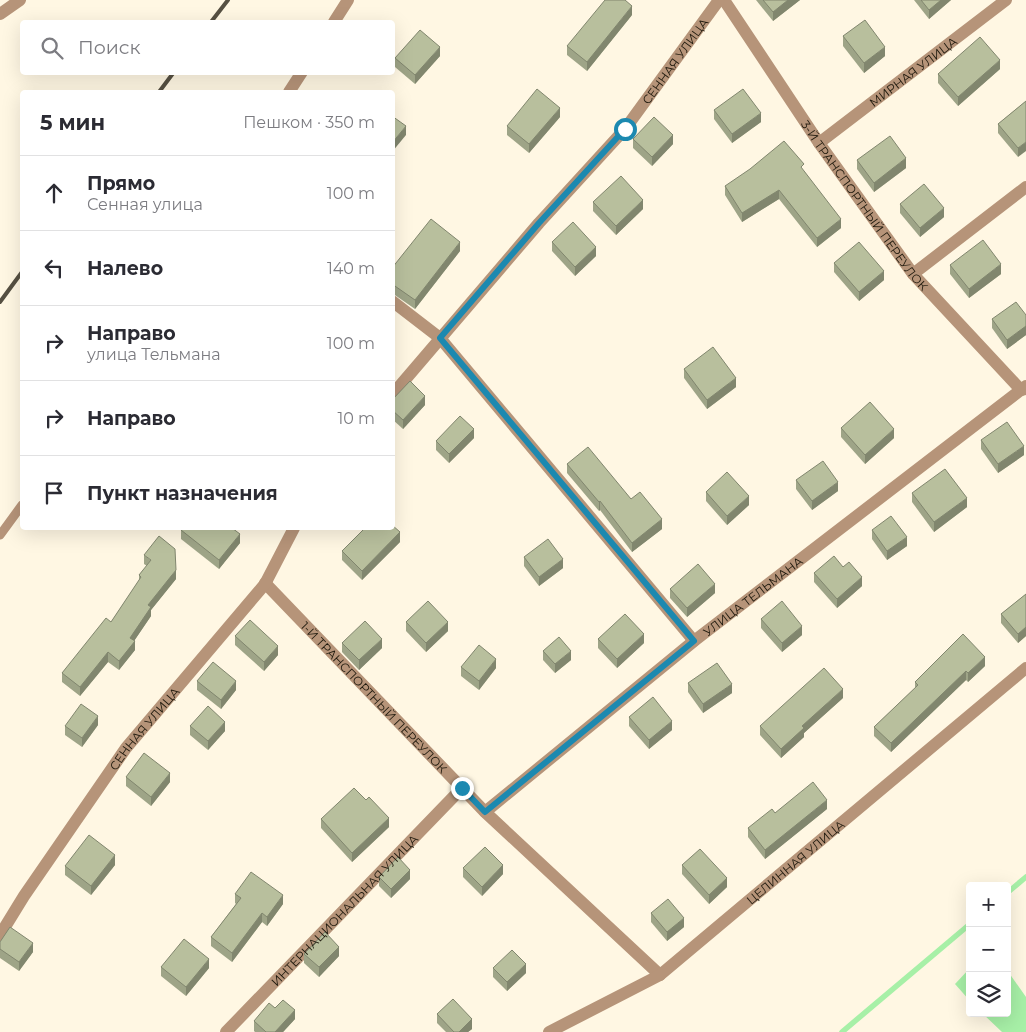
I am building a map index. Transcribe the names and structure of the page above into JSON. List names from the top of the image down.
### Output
{
  "streets": {
    "street": [
      "СЕННАЯ УЛИЦА",
      "МИРНАЯ УЛИЦА",
      "3-Й ТРАНСПОРТНЫЙ ПЕРЕУЛОК",
      "УЛИЦА ТЕЛЬМАНА",
      "1-Й ТРАНСПОРТНЫЙ ПЕРЕУЛОК",
      "ЦЕЛИННАЯ УЛИЦА",
      "ИНТЕРНАЦИОНАЛЬНАЯ УЛИЦА"
    ]
  },
  "crossings": [
    ["СЕННАЯ УЛИЦА", "1-Й ТРАНСПОРТНЫЙ ПЕРЕУЛОК"],
    ["МИРНАЯ УЛИЦА", "3-Й ТРАНСПОРТНЫЙ ПЕРЕУЛОК"],
    ["3-Й ТРАНСПОРТНЫЙ ПЕРЕУЛОК", "УЛИЦА ТЕЛЬМАНА"],
    ["УЛИЦА ТЕЛЬМАНА", "1-Й ТРАНСПОРТНЫЙ ПЕРЕУЛОК"],
    ["1-Й ТРАНСПОРТНЫЙ ПЕРЕУЛОК", "ЦЕЛИННАЯ УЛИЦА"],
    ["1-Й ТРАНСПОРТНЫЙ ПЕРЕУЛОК", "ИНТЕРНАЦИОНАЛЬНАЯ УЛИЦА"]
  ],
  "page": {
    "search": "Поиск",
    "heading": ["5 мин", "Пешком · 350 m"],
    "list": [
      ["Прямо", "Сенная улица", "100 m"],
      ["Налево", "140 m"],
      ["Направо", "улица Тельмана", "100 m"],
      ["Направо", "10 m"],
      "Пункт назначения"
    ],
    "map_buttons": ["+", "−"]
  }
}
